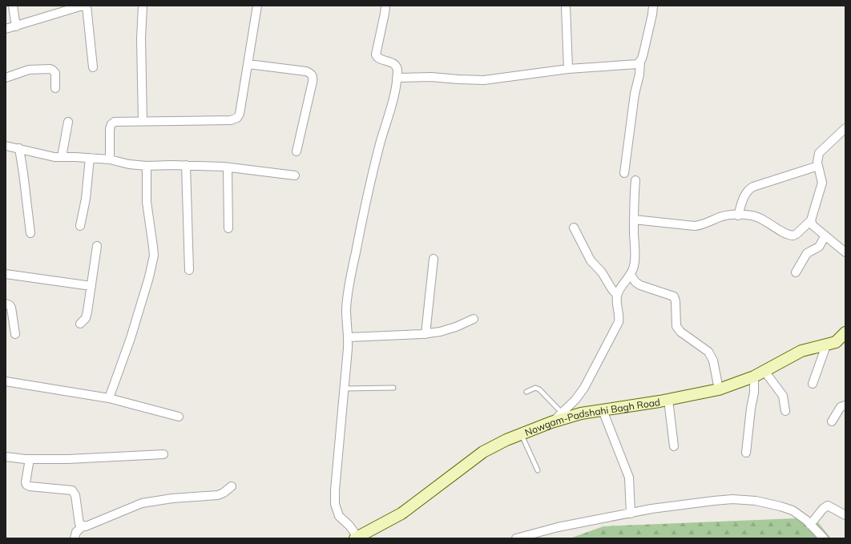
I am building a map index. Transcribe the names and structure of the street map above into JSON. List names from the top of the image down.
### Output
{
  "streets": {
    "main road": ["Nowgam-Padshahi Bagh Road"]
  }
}
